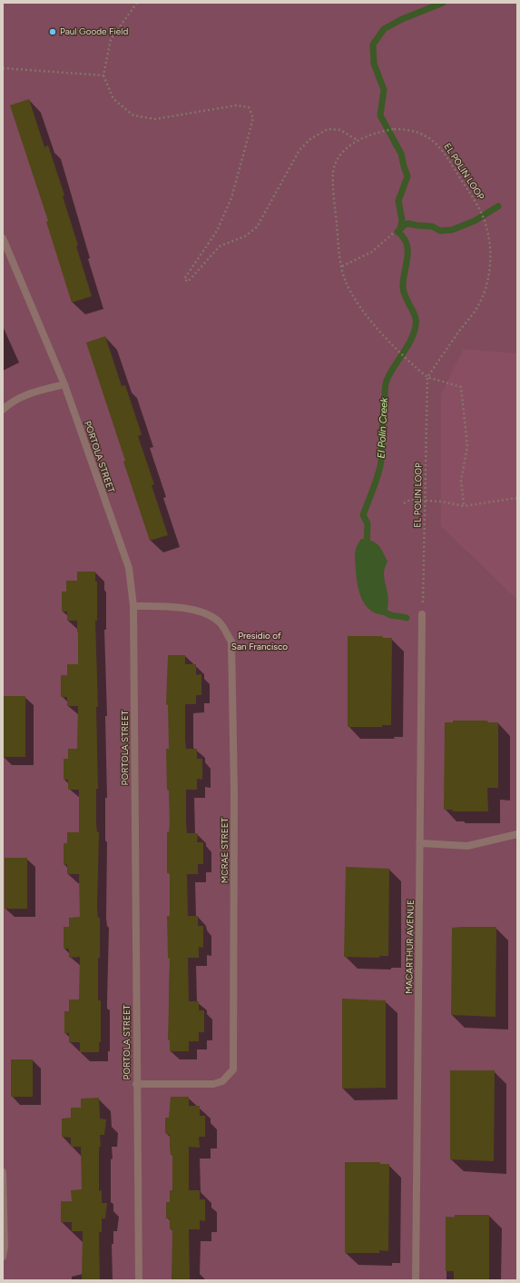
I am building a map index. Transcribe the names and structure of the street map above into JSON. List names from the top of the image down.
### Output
{
  "streets": {
    "street": ["PORTOLA STREET", "MCRAE STREET", "MACARTHUR AVENUE"],
    "path": ["EL POLIN LOOP"]
  },
  "crossings": [
    ["EL POLIN LOOP", "MACARTHUR AVENUE"],
    ["PORTOLA STREET", "MCRAE STREET"]
  ],
  "water": ["El Polín Creek"],
  "parks": ["Presidio of San Francisco"],
  "places": ["Paul Goode Field"]
}
